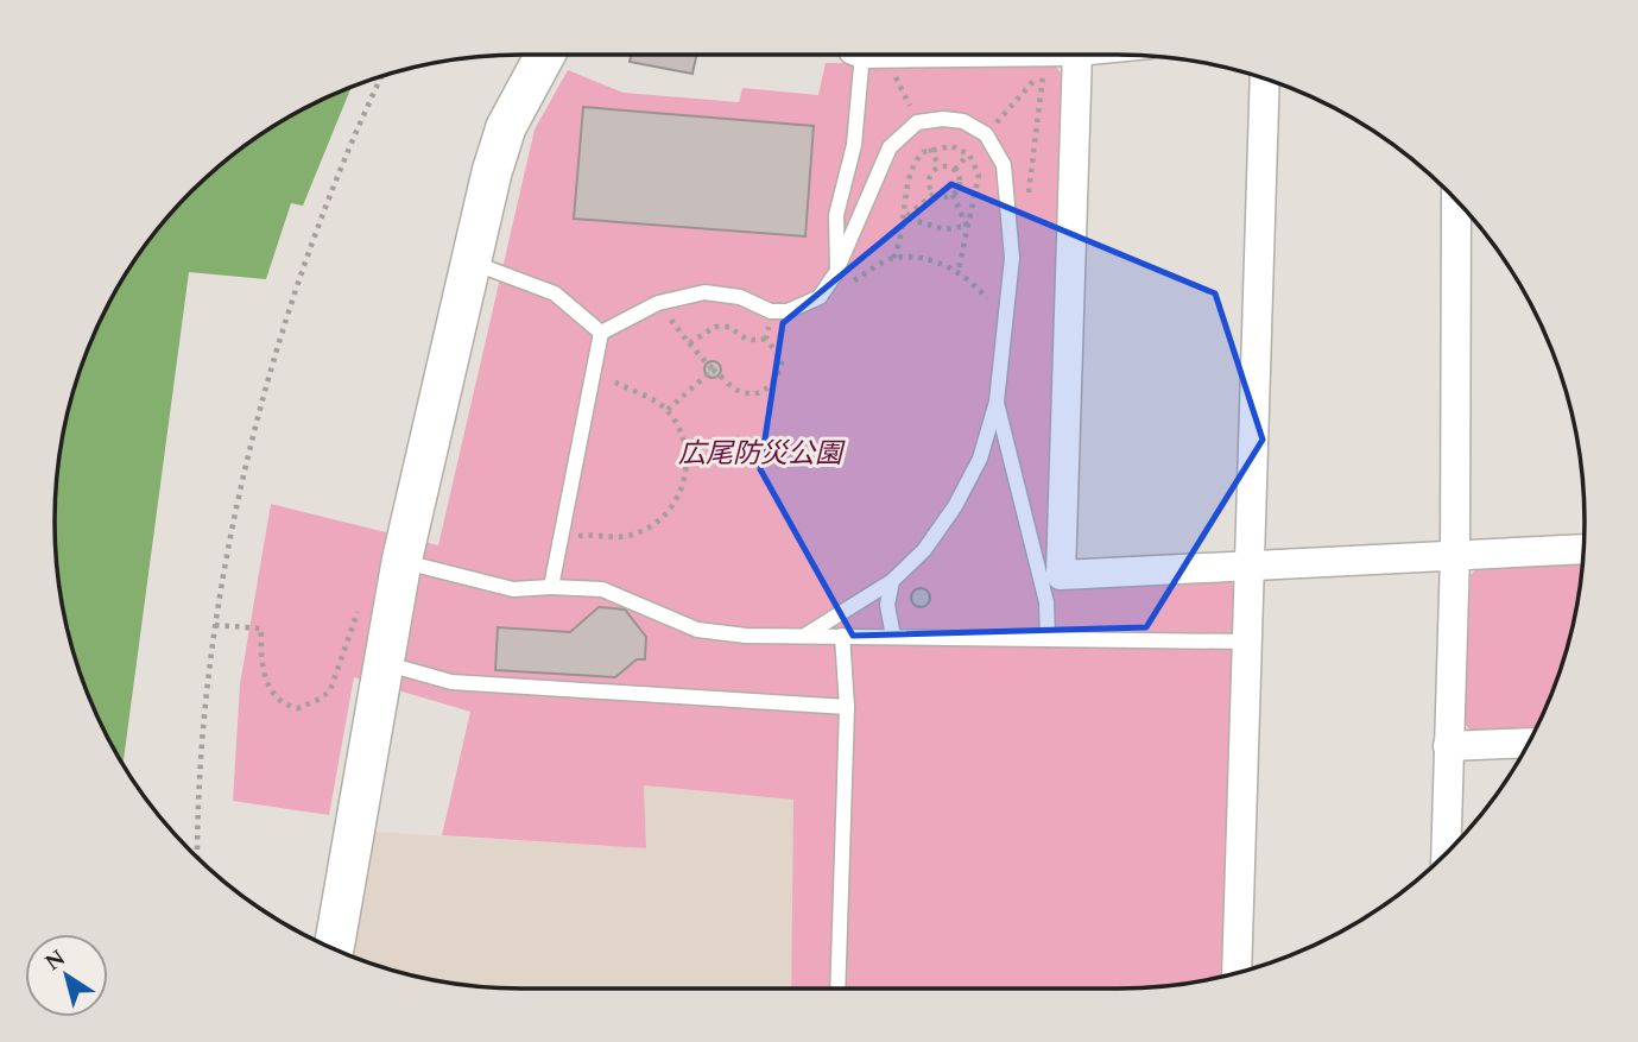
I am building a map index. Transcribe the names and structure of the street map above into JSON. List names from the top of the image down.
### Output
{
  "parks": ["広尾防災公園"],
  "north": "top left"
}
